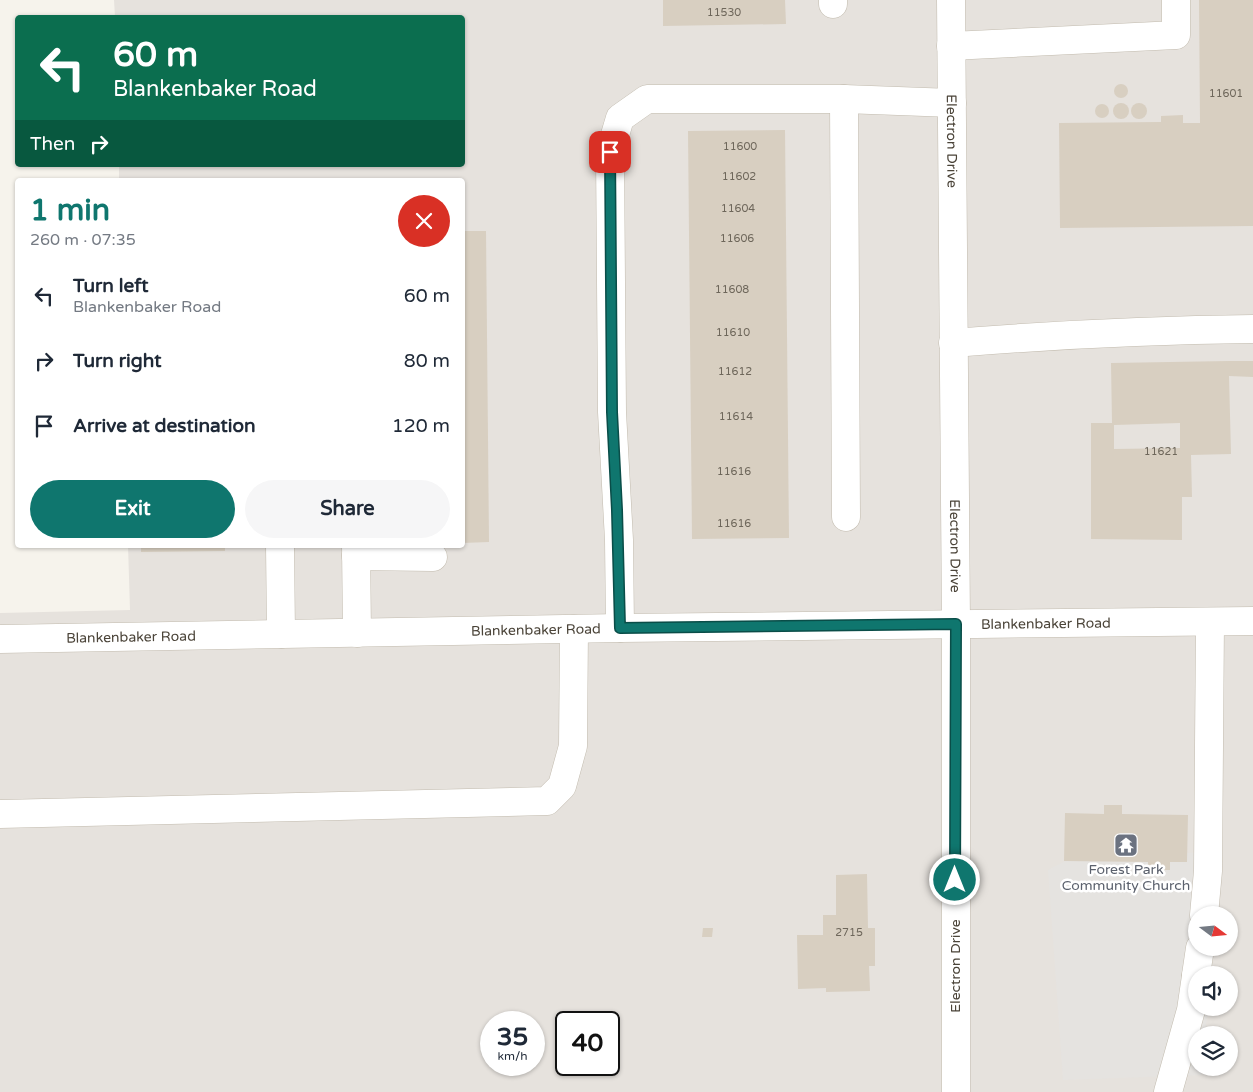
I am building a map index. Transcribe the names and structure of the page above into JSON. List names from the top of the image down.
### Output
{
  "streets": {
    "street": ["Electron Drive", "Blankenbaker Road"]
  },
  "crossings": [
    ["Electron Drive", "Blankenbaker Road"]
  ],
  "places": {
    "temple": ["Forest Park Community Church"]
  },
  "house_numbers": [
    "11530",
    "11601",
    "11600",
    "11602",
    "11604",
    "11606",
    "11608",
    "11610",
    "11612",
    "11614",
    "11621",
    "11616",
    "11616",
    "2715"
  ],
  "north": "right",
  "page": {
    "turn": ["60 m", "Blankenbaker Road"],
    "then": "Then",
    "heading": ["1 min", "260 m · 07:35"],
    "list": [
      {
        "name": "Turn left",
        "note": "Blankenbaker Road",
        "value": "60 m"
      },
      {
        "name": "Turn right",
        "value": "80 m"
      },
      {
        "name": "Arrive at destination",
        "value": "120 m"
      }
    ],
    "buttons": ["Exit", "Share"],
    "speed": "35 km/h",
    "limit": "40"
  }
}
